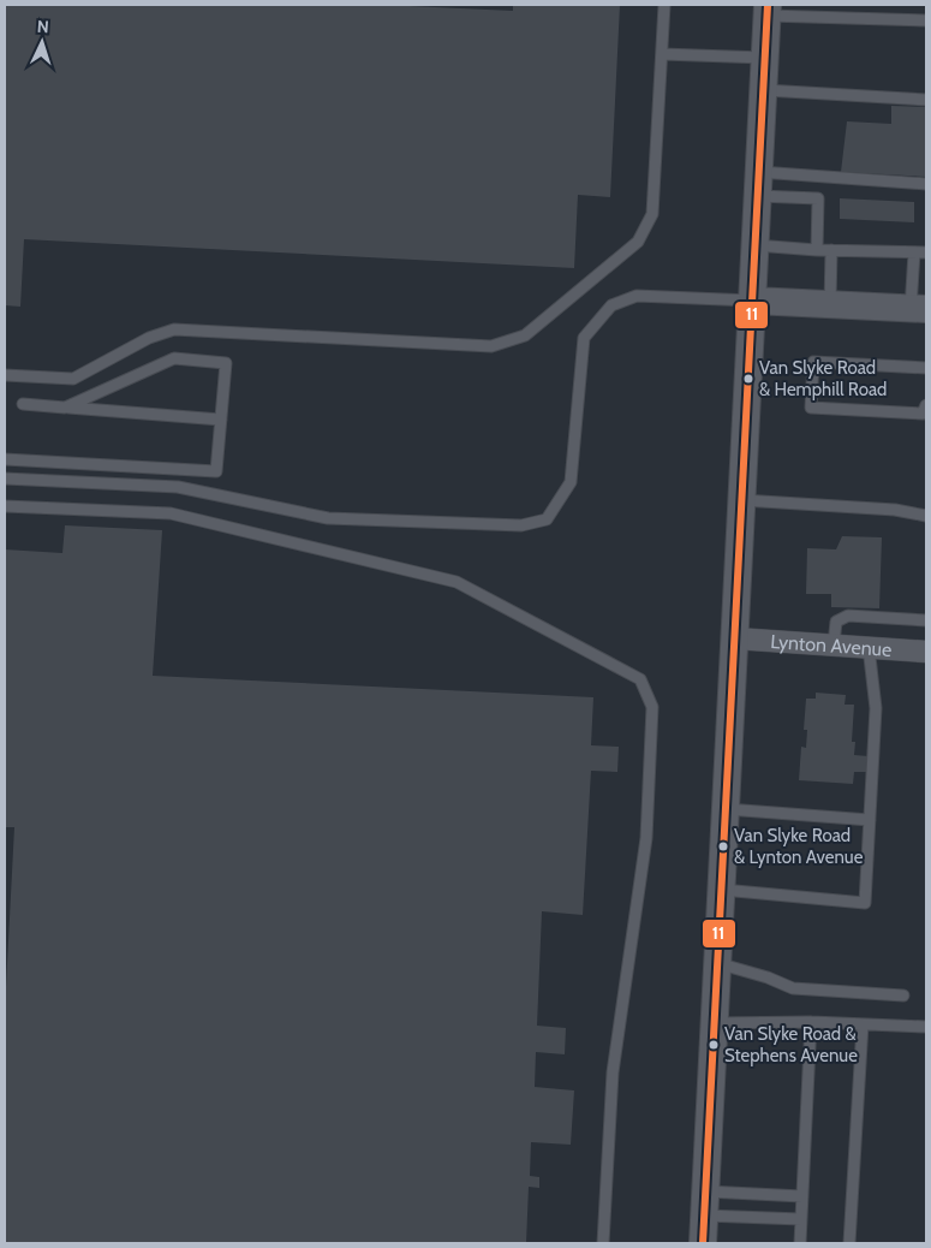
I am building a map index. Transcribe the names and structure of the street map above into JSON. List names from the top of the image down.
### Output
{
  "streets": {
    "street": ["Lynton Avenue"]
  },
  "places": ["Van Slyke Road & Hemphill Road", "Van Slyke Road & Lynton Avenue", "Van Slyke Road & Stephens Avenue"],
  "lines": ["transit line 11"],
  "north": "top"
}
